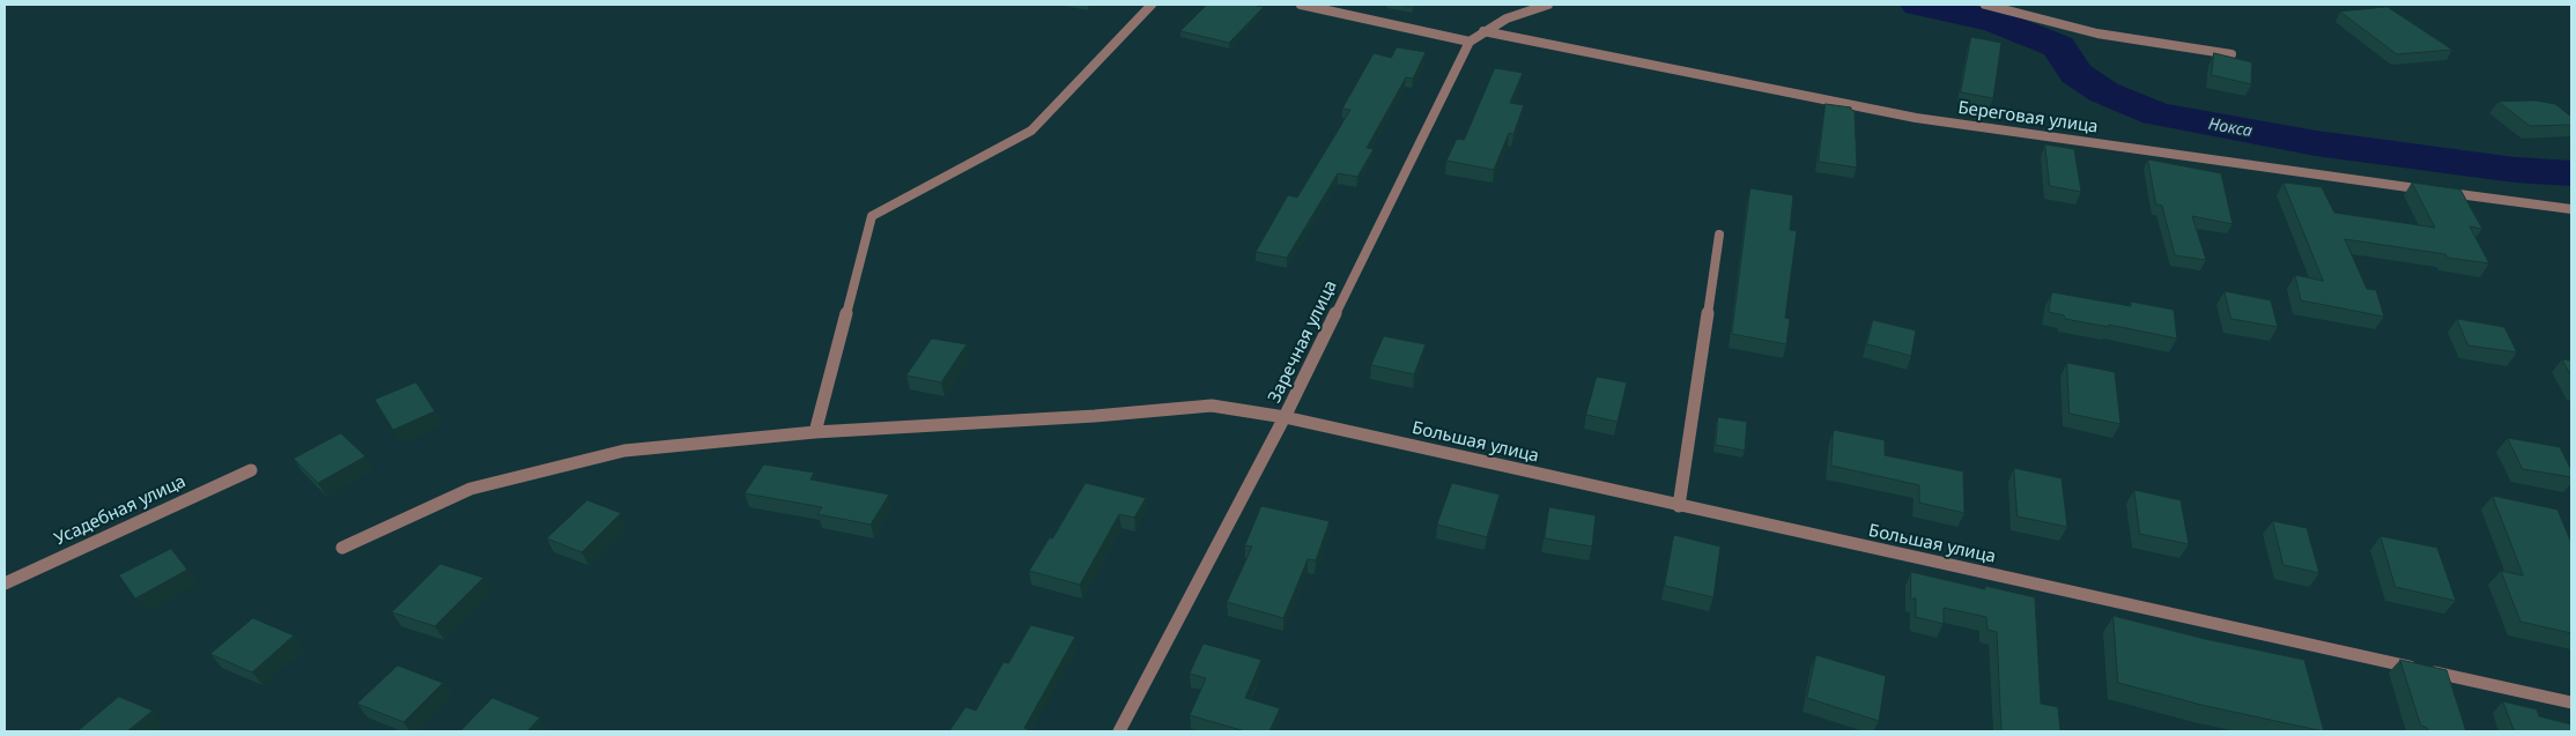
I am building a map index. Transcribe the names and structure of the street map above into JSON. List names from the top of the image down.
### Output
{
  "streets": {
    "street": [
      "Береговая улица",
      "Заречная улица",
      "Большая улица",
      "Усадебная улица"
    ]
  },
  "crossings": [
    ["Береговая улица", "Заречная улица"],
    ["Заречная улица", "Большая улица"]
  ],
  "water": ["Нокса"]
}
